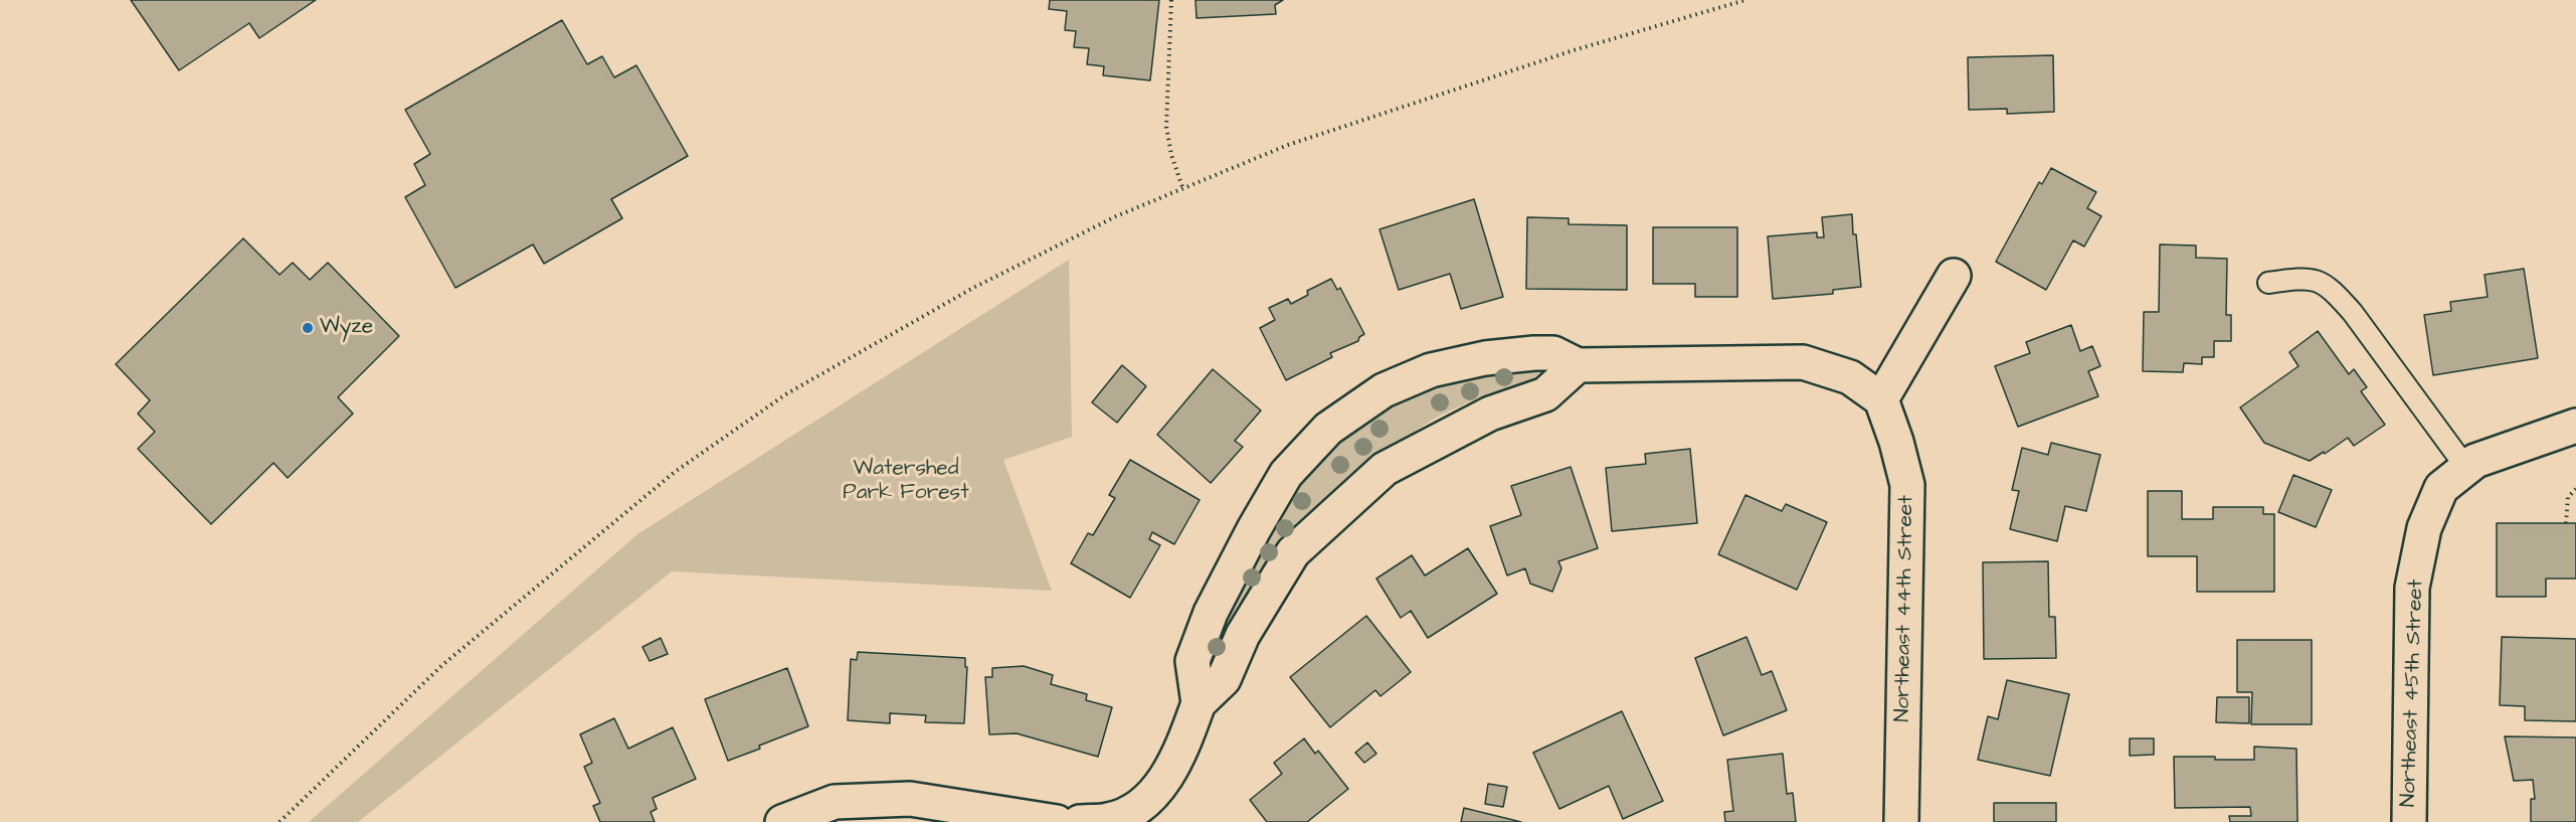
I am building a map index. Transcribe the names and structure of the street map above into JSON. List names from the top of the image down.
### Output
{
  "streets": {
    "street": ["Northeast 44th Street", "Northeast 45th Street"]
  },
  "parks": ["Watershed Park Forest"],
  "places": ["Wyze"]
}
